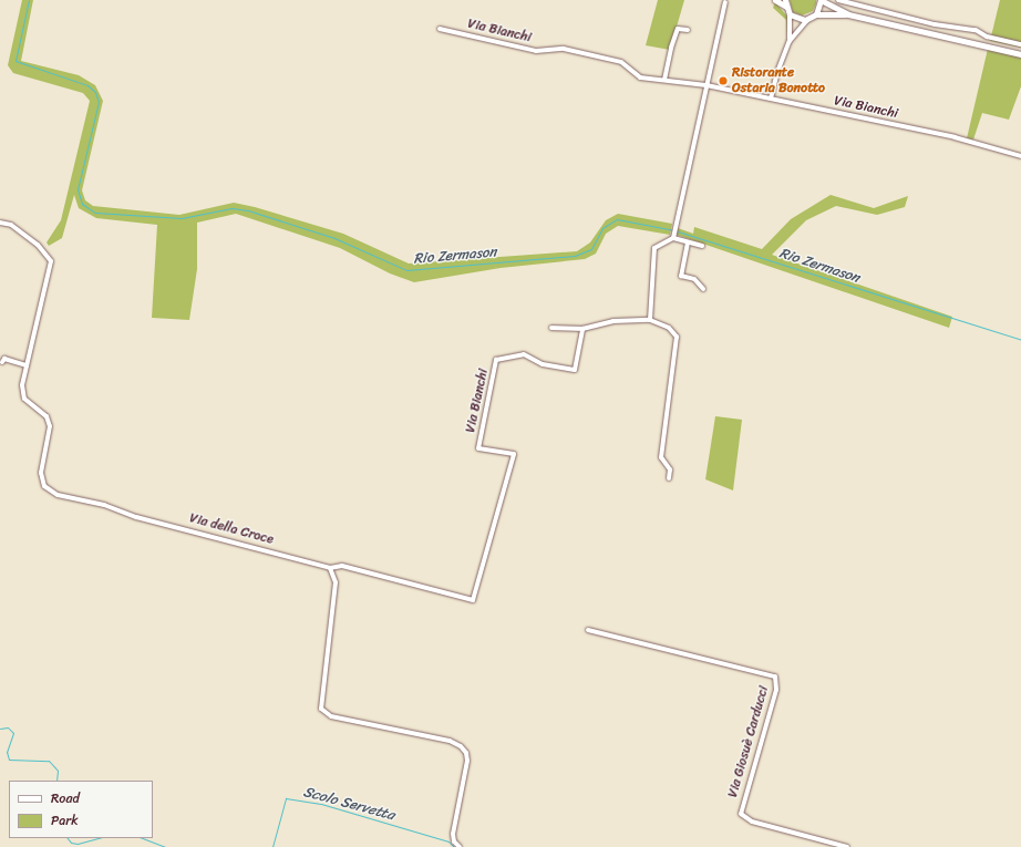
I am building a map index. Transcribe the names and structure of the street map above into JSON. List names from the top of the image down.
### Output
{
  "streets": {
    "street": ["Via Bianchi", "Via della Croce", "Via Giosuè Carducci"]
  },
  "crossings": [
    ["Via Bianchi", "Via della Croce"]
  ],
  "water": ["Rio Zermason", "Scolo Servetta"],
  "places": ["Ristorante Ostaria Bonotto"],
  "legend": ["Road", "Park"]
}
